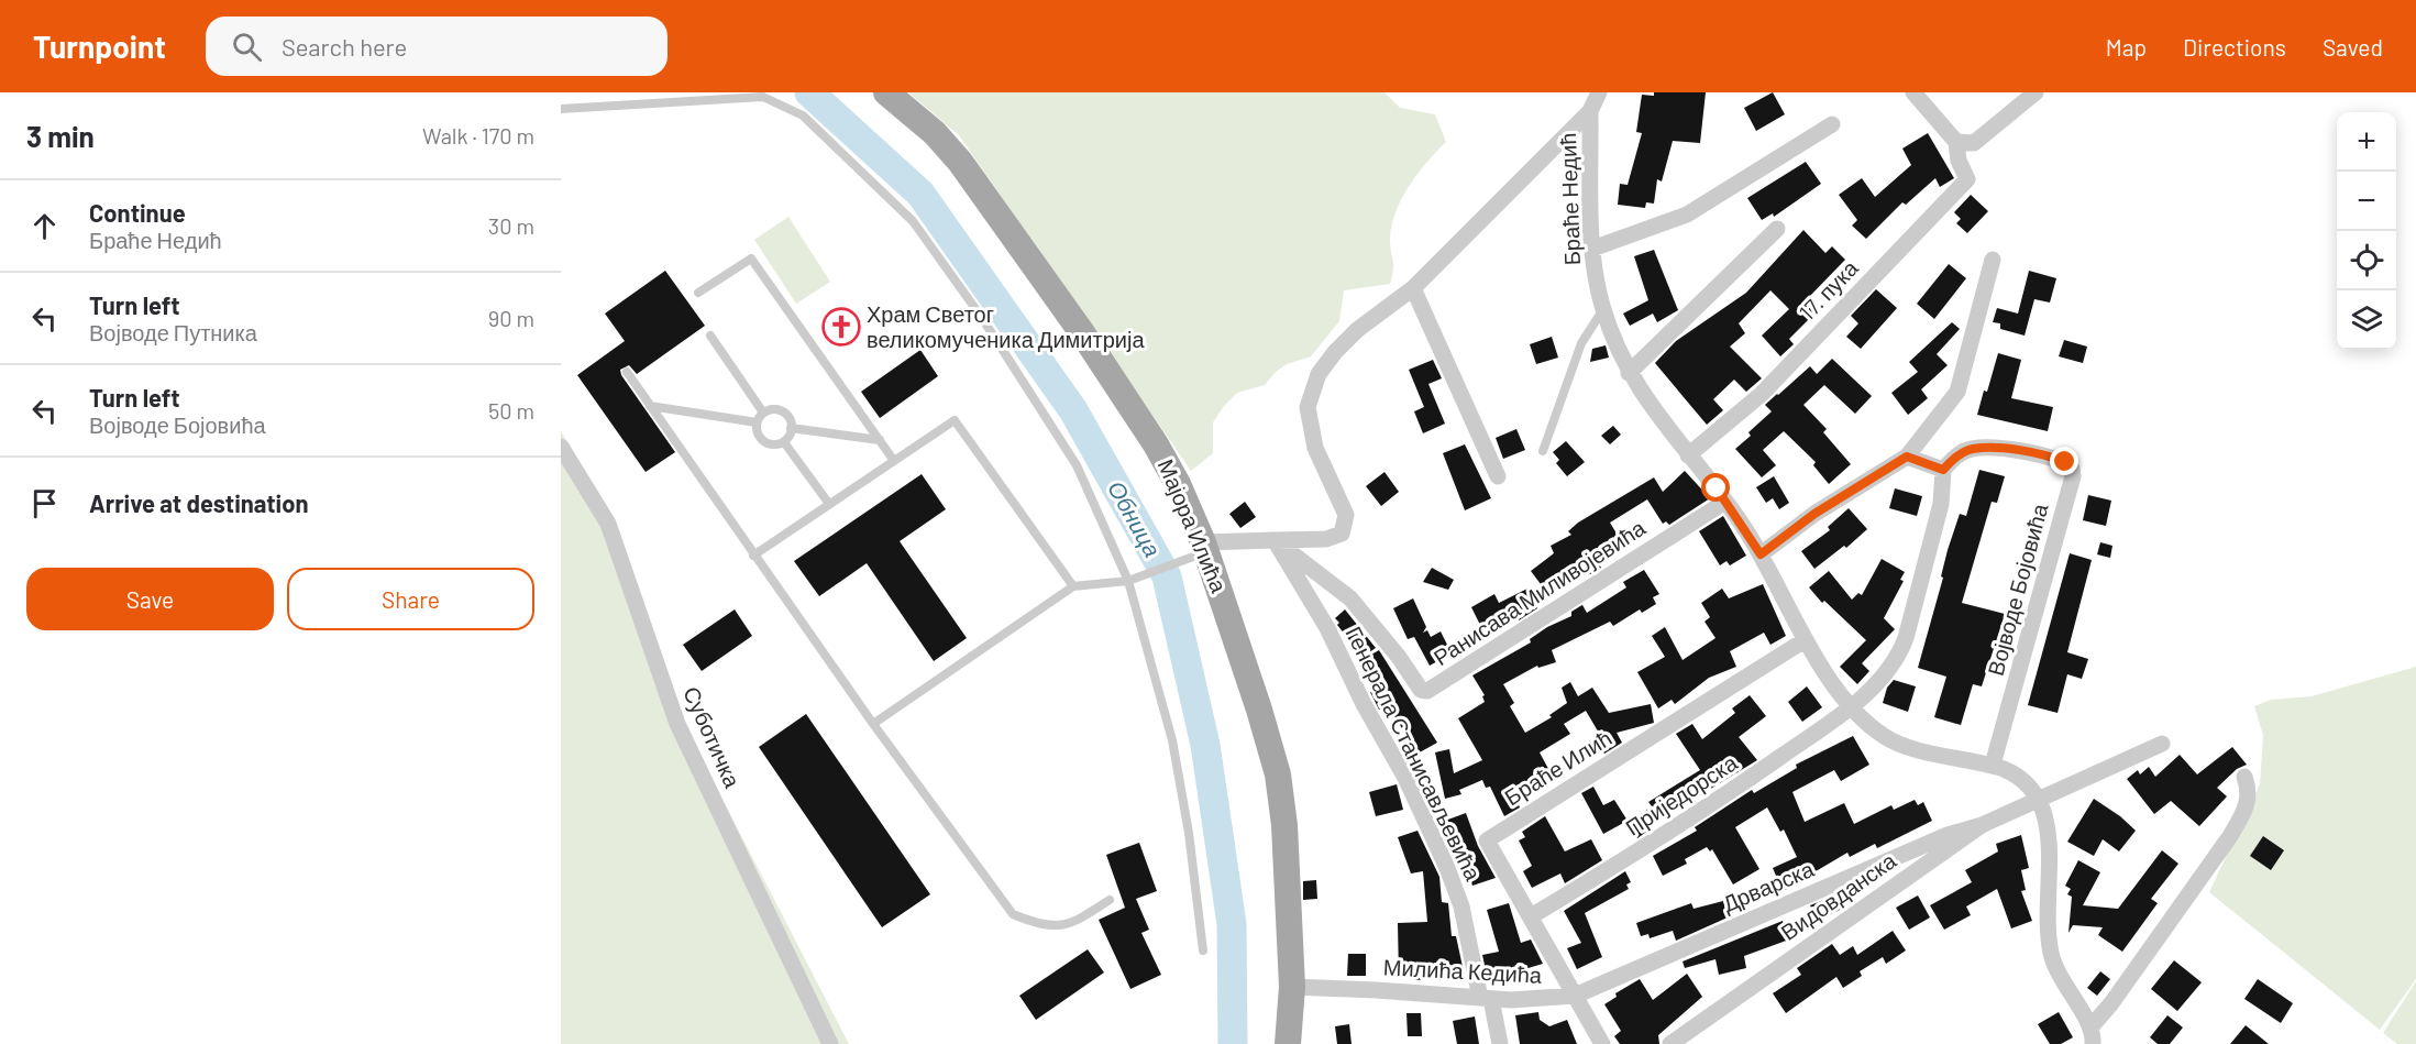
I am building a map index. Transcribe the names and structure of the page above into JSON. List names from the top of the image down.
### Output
{
  "streets": {
    "main road": ["Мајора Илића"],
    "street": [
      "Браће Недић",
      "17. пука",
      "Војводе Бојовића",
      "Ранисава Миливојевића",
      "Суботичка",
      "Генерала Станисављевића",
      "Браће Илић",
      "Приједорска",
      "Дрварска",
      "Видовданска",
      "Милића Кедића"
    ]
  },
  "crossings": [
    ["Браће Недић", "17. пука"],
    ["Браће Недић", "Војводе Бојовића"],
    ["Браће Недић", "Ранисава Миливојевића"],
    ["Браће Недић", "Браће Илић"],
    ["Браће Недић", "Приједорска"],
    ["Браће Недић", "Видовданска"],
    ["Мајора Илића", "Милића Кедића"],
    ["Ранисава Миливојевића", "Генерала Станисављевића"],
    ["Генерала Станисављевића", "Милића Кедића"],
    ["Браће Илић", "Приједорска"],
    ["Браће Илић", "Дрварска"],
    ["Браће Илић", "Милића Кедића"],
    ["Дрварска", "Видовданска"],
    ["Дрварска", "Милића Кедића"]
  ],
  "water": ["Обница"],
  "places": {
    "church": ["Храм Светог великомученика Димитрија"]
  },
  "page": {
    "header": "Turnpoint",
    "search": "Search here",
    "nav": ["Map", "Directions", "Saved"],
    "heading": ["3 min", "Walk · 170 m"],
    "map_buttons": ["+", "−"],
    "list": [
      ["Continue", "Браће Недић", "30 m"],
      ["Turn left", "Војводе Путника", "90 m"],
      ["Turn left", "Војводе Бојовића", "50 m"],
      "Arrive at destination"
    ],
    "buttons": ["Save", "Share"]
  }
}
